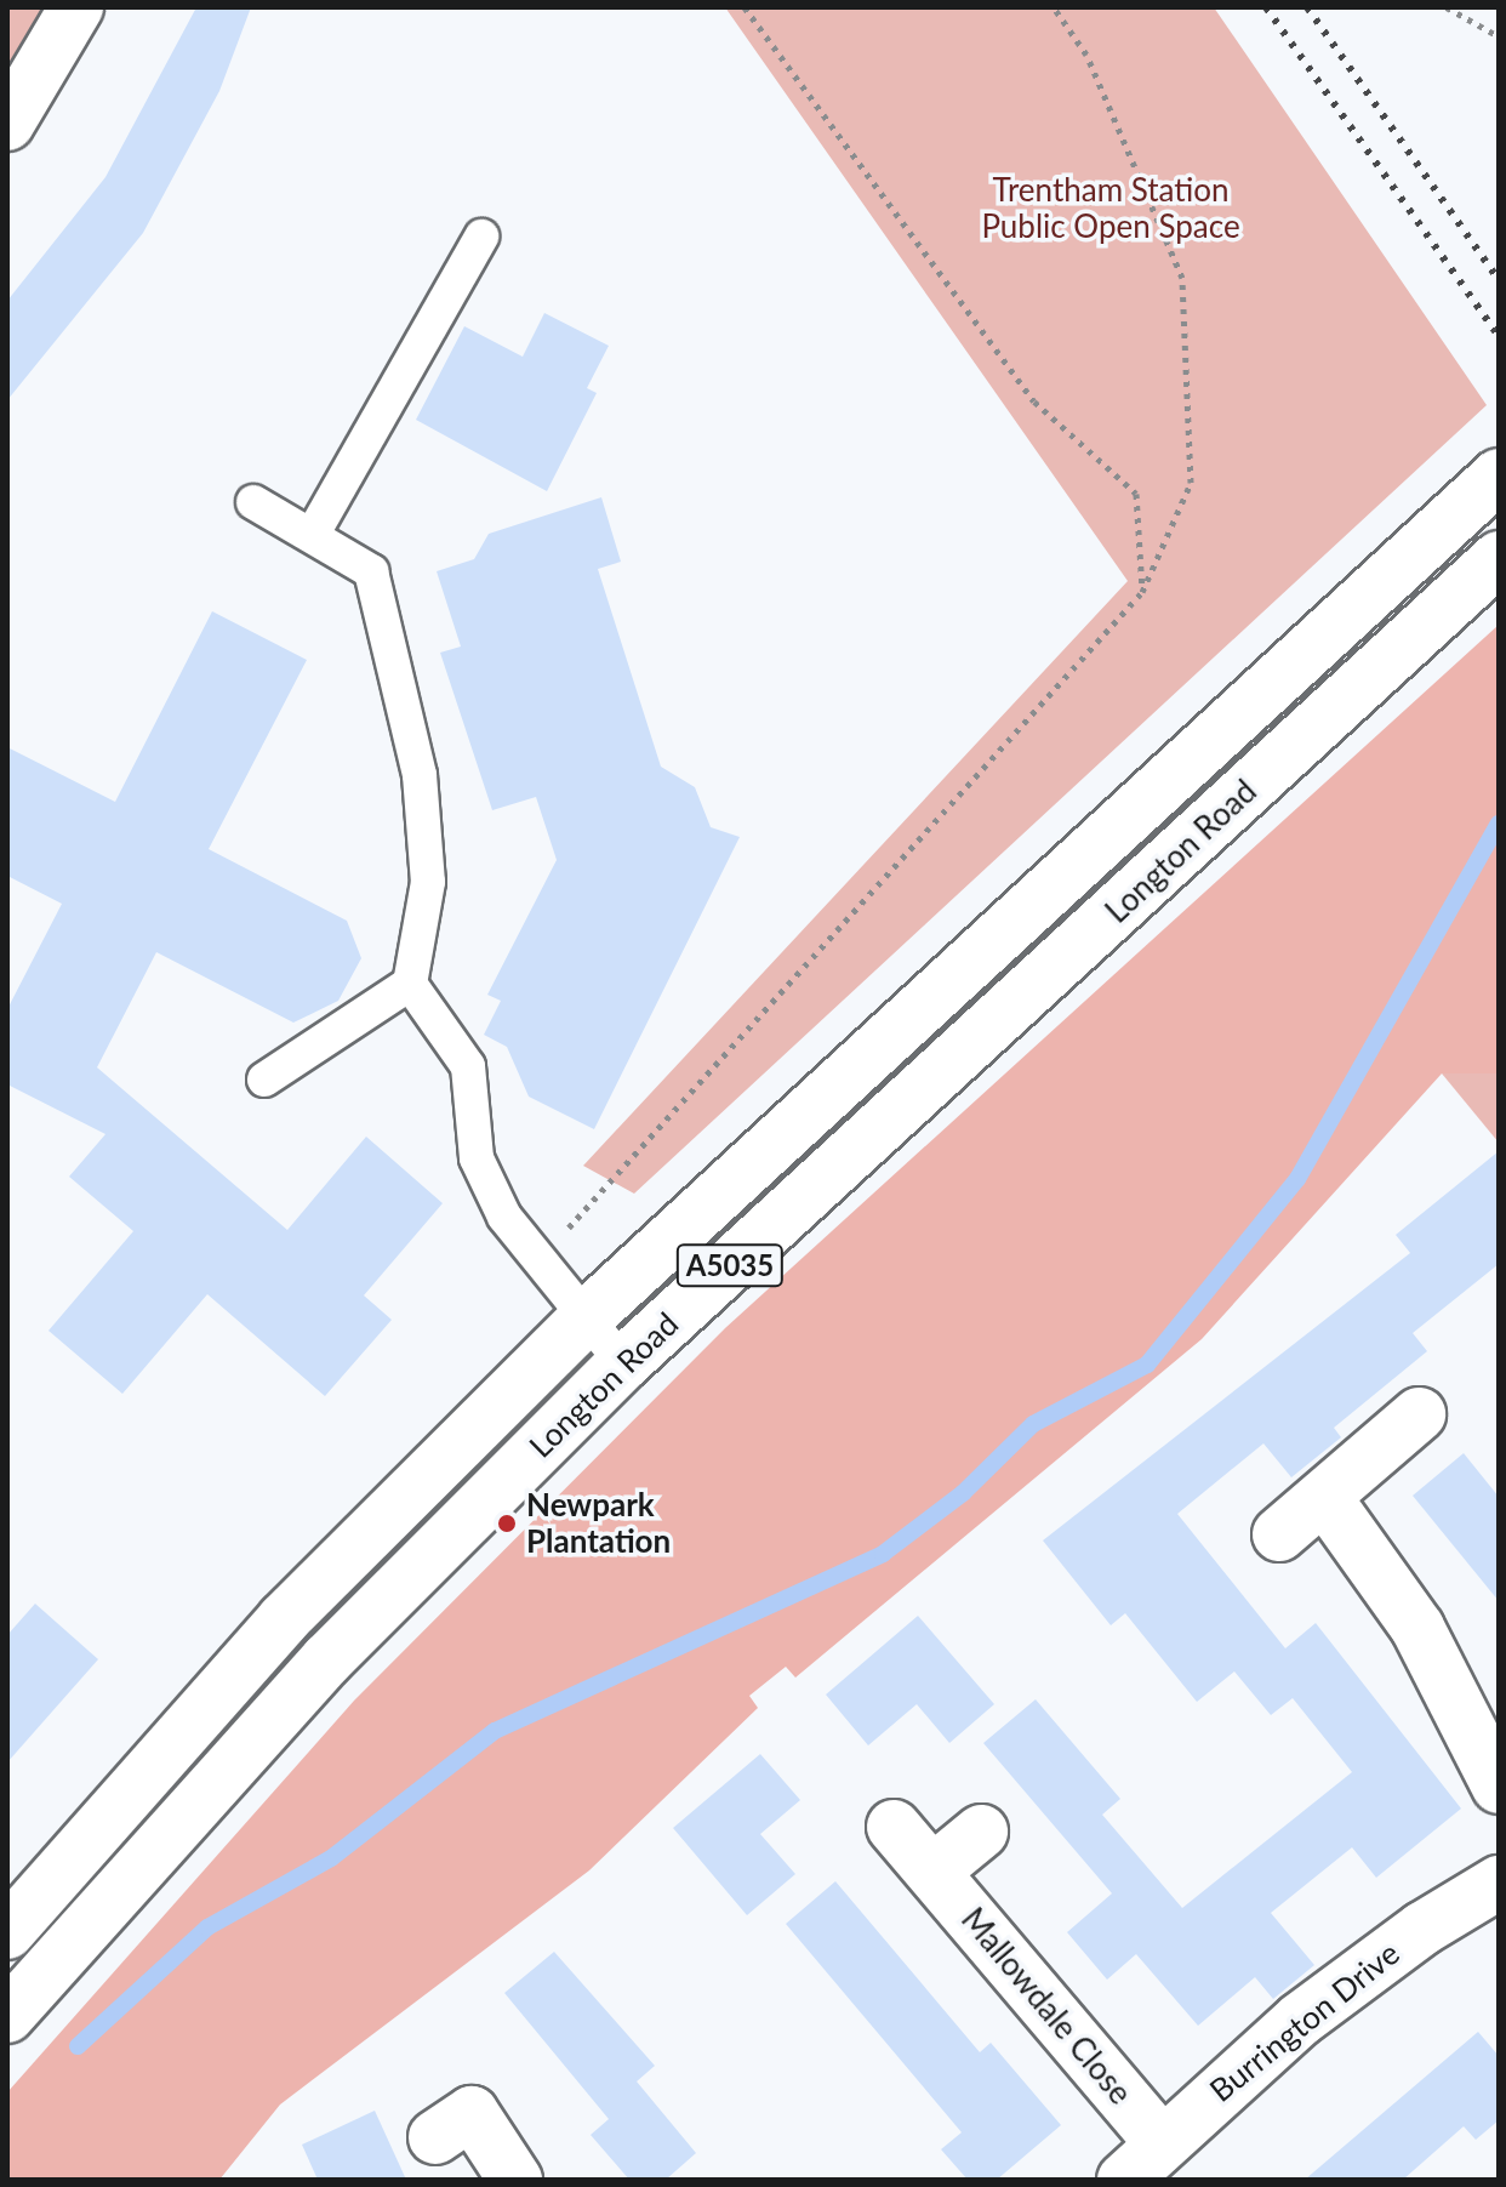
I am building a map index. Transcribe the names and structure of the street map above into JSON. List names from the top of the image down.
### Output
{
  "streets": {
    "main road": [
      "Longton Road",
      "A5035",
      "Mallowdale Close",
      "Burrington Drive"
    ]
  },
  "crossings": [
    ["Mallowdale Close", "Burrington Drive"]
  ],
  "parks": ["Trentham Station Public Open Space"],
  "places": ["Newpark Plantation"]
}
